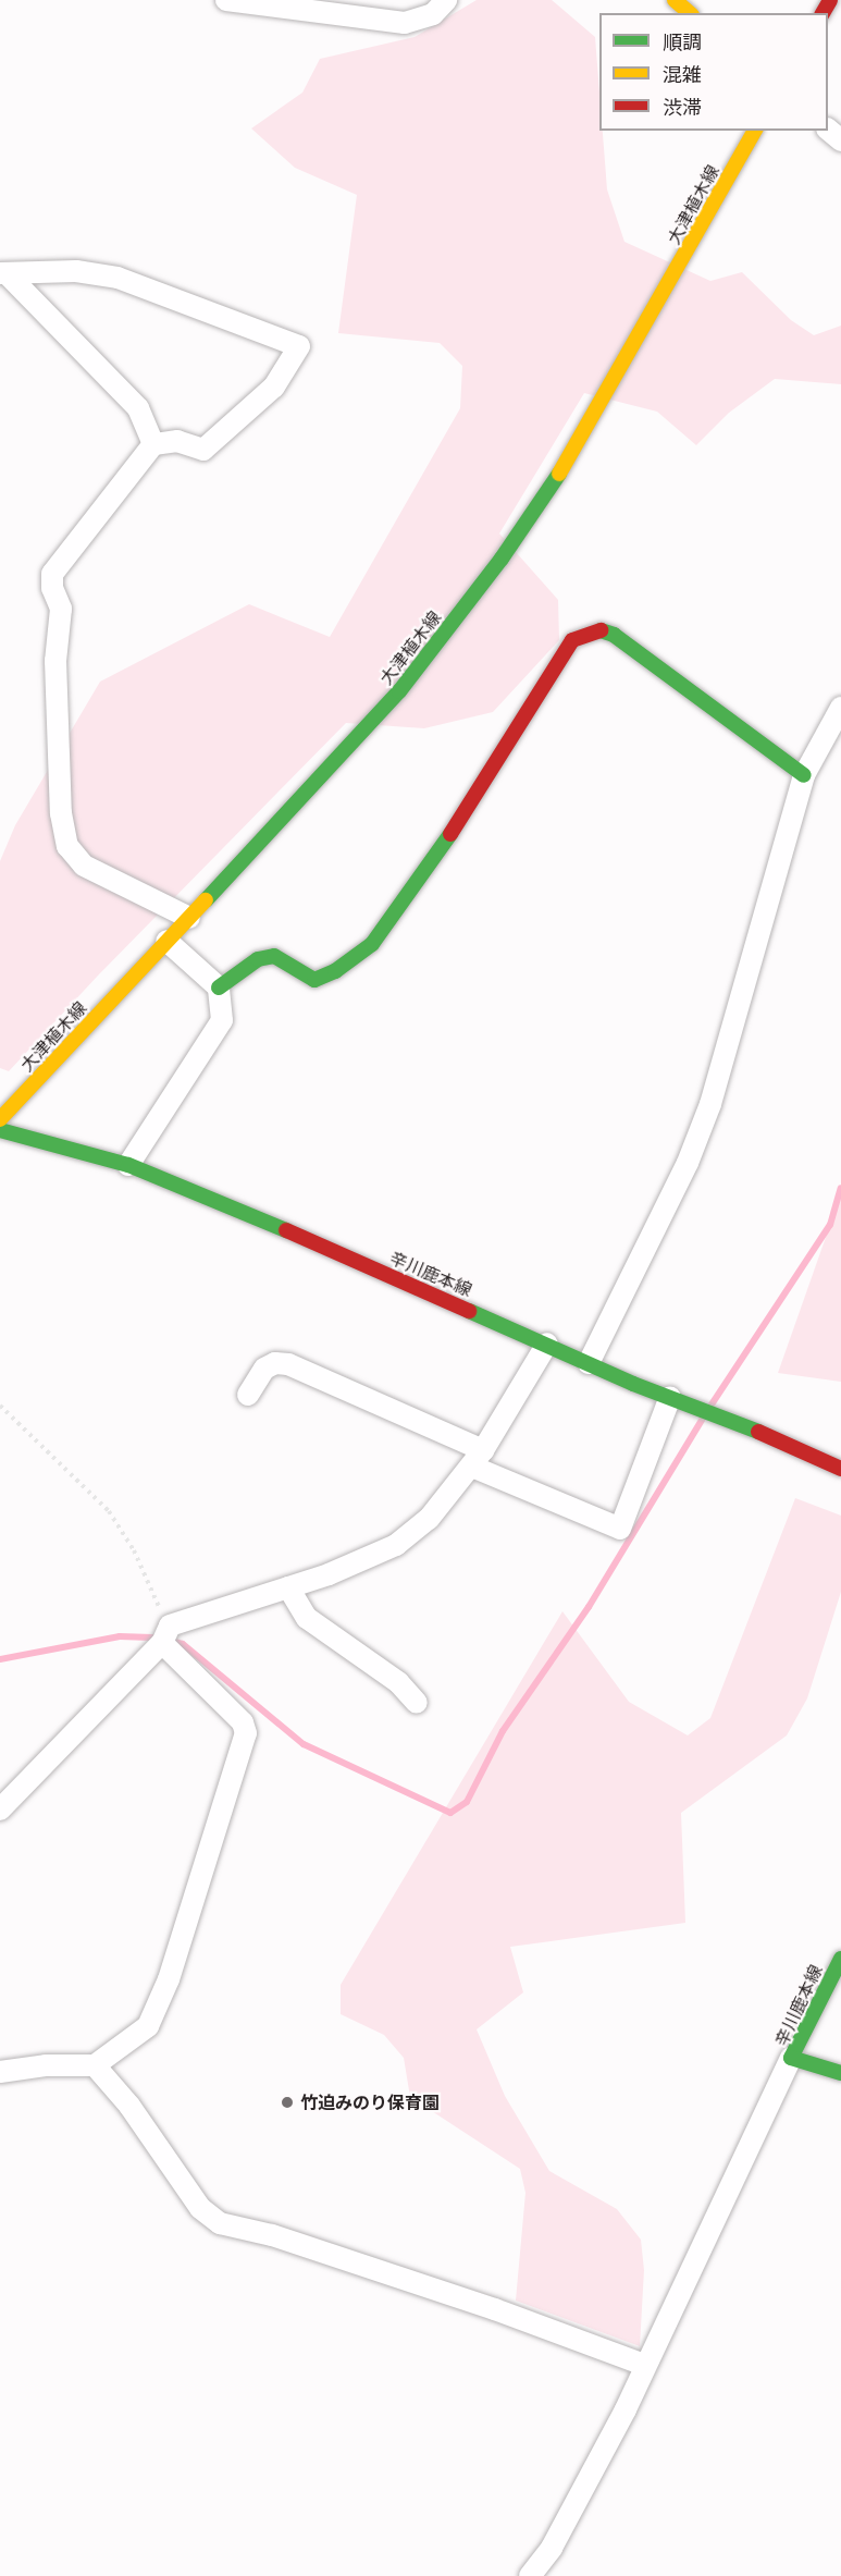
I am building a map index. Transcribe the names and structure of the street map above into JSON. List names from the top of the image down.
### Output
{
  "streets": {
    "main road": ["大津植木線", "辛川鹿本線"]
  },
  "places": ["竹迫みのり保育園"],
  "legend": ["順調", "混雑", "渋滞"]
}
